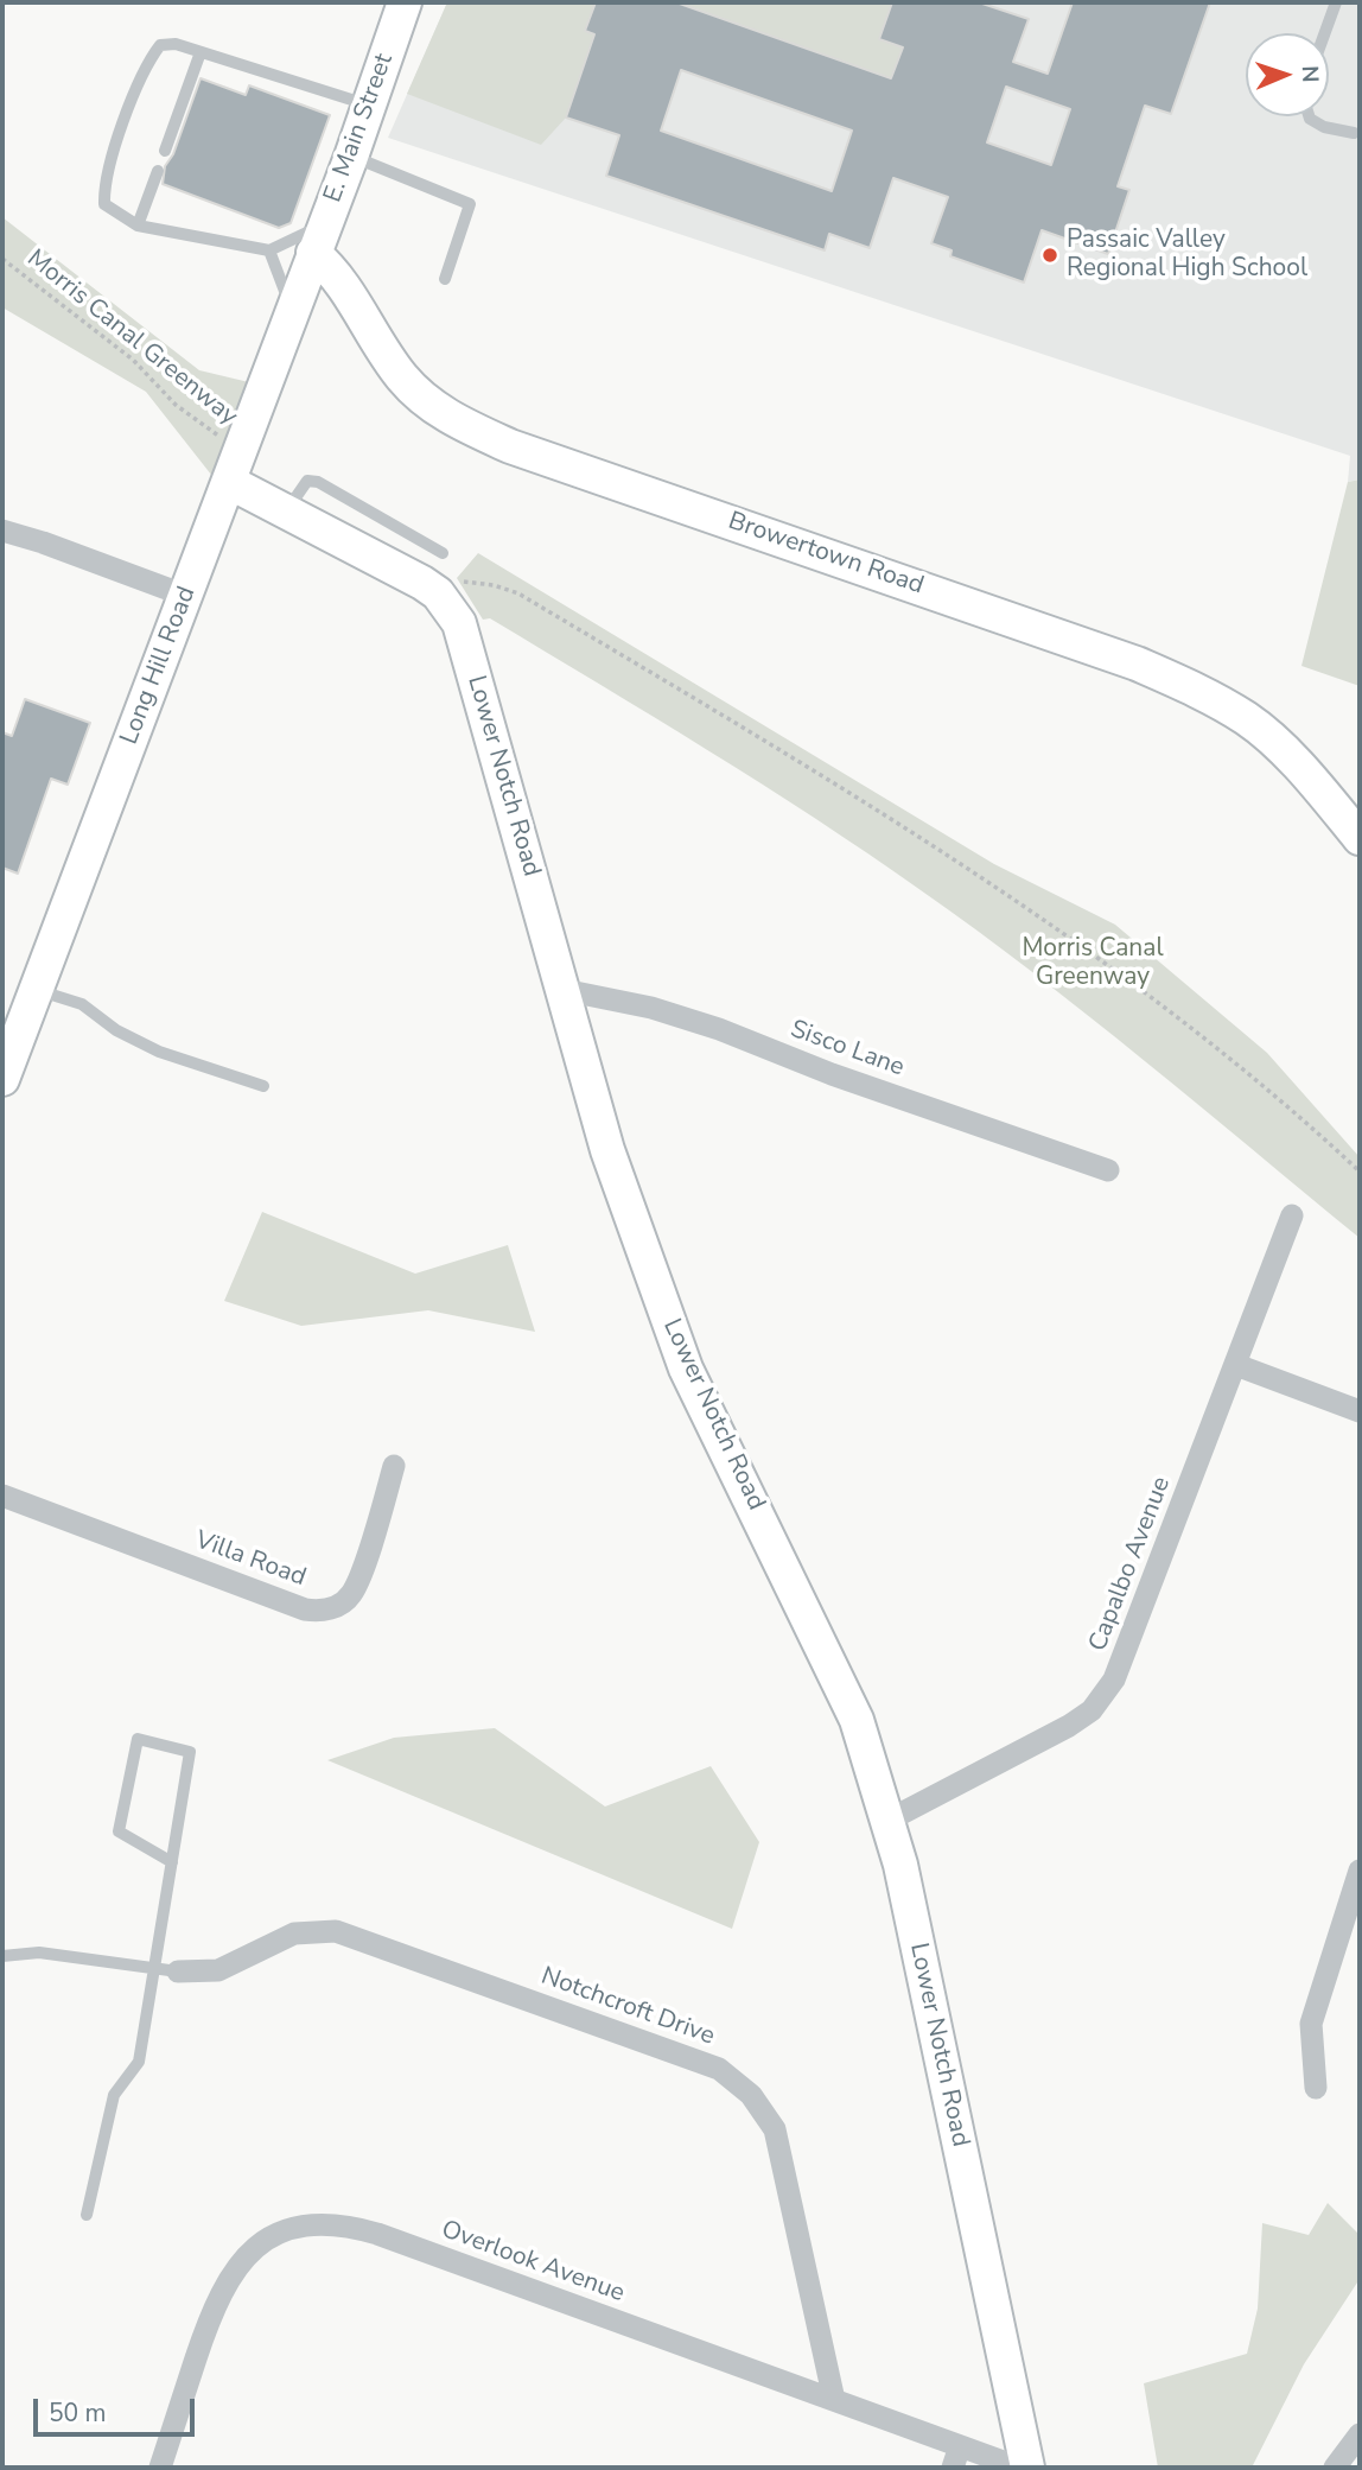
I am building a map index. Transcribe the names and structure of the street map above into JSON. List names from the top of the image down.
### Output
{
  "streets": {
    "street": [
      "E. Main Street",
      "Browertown Road",
      "Long Hill Road",
      "Lower Notch Road",
      "Sisco Lane",
      "Villa Road",
      "Capalbo Avenue",
      "Notchcroft Drive",
      "Overlook Avenue"
    ],
    "path": ["Morris Canal Greenway"]
  },
  "crossings": [
    ["E. Main Street", "Browertown Road"],
    ["E. Main Street", "Long Hill Road"],
    ["Browertown Road", "Long Hill Road"],
    ["Long Hill Road", "Lower Notch Road"],
    ["Lower Notch Road", "Sisco Lane"],
    ["Lower Notch Road", "Capalbo Avenue"],
    ["Notchcroft Drive", "Overlook Avenue"]
  ],
  "parks": ["Morris Canal Greenway"],
  "places": ["Passaic Valley Regional High School"],
  "scale_bar": "50 m",
  "north": "right"
}
